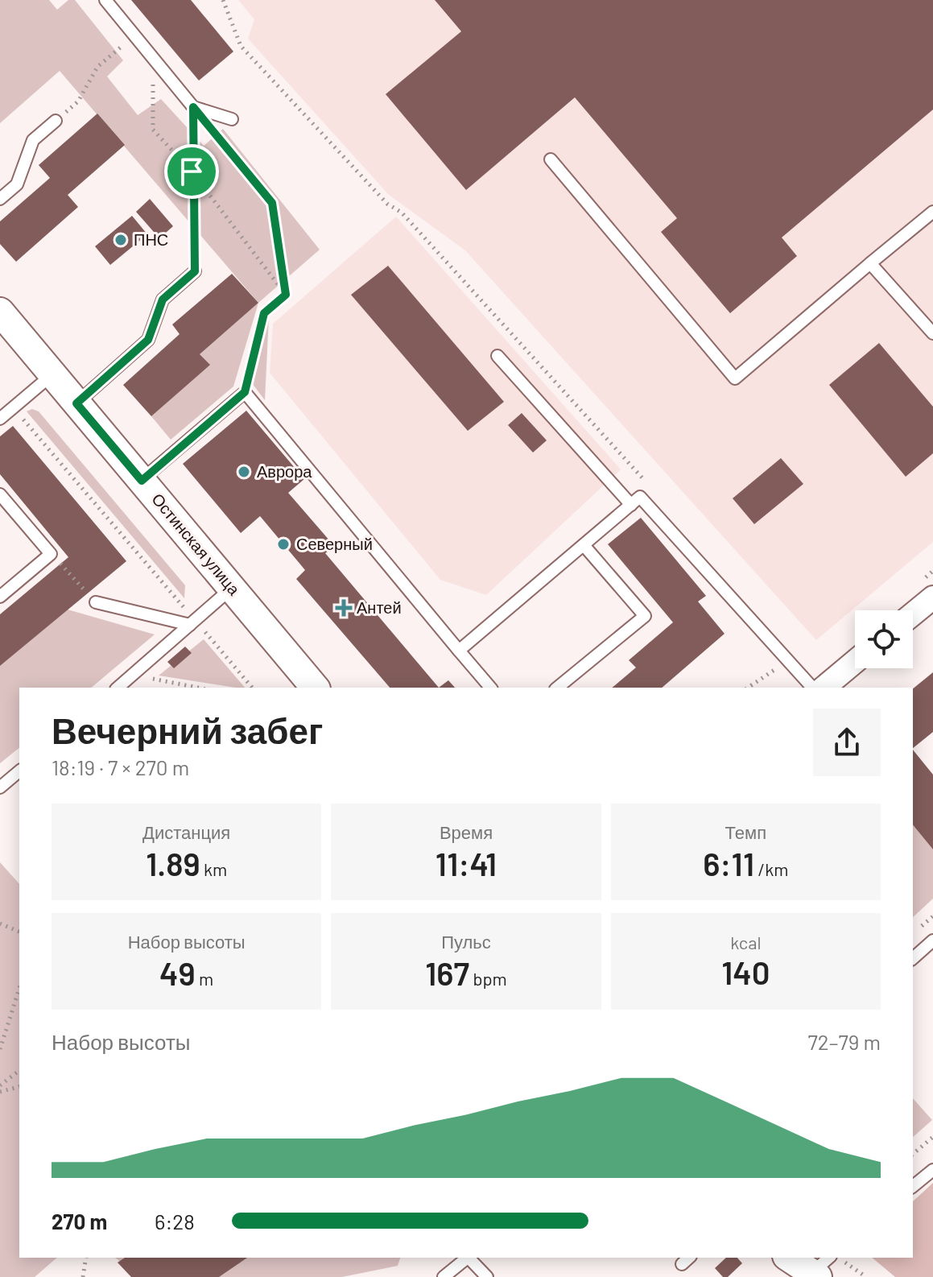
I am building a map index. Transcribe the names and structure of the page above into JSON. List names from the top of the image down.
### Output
{
  "streets": {
    "street": ["Остинская улица"]
  },
  "places": {
    "other": ["ПНС", "Аврора", "Северный"],
    "health": ["Антей"]
  },
  "page": {
    "heading": ["Вечерний забег", "18:19 · 7 × 270 m"],
    "stats": [
      ["Дистанция", "1.89 km"],
      ["Время", "11:41"],
      ["Темп", "6:11 /km"],
      ["Набор высоты", "49 m"],
      ["Пульс", "167 bpm"],
      ["kcal", "140"]
    ],
    "chart": ["Набор высоты", "72–79 m"],
    "list": [
      {
        "name": "270 m",
        "note": "6:28"
      }
    ]
  }
}
